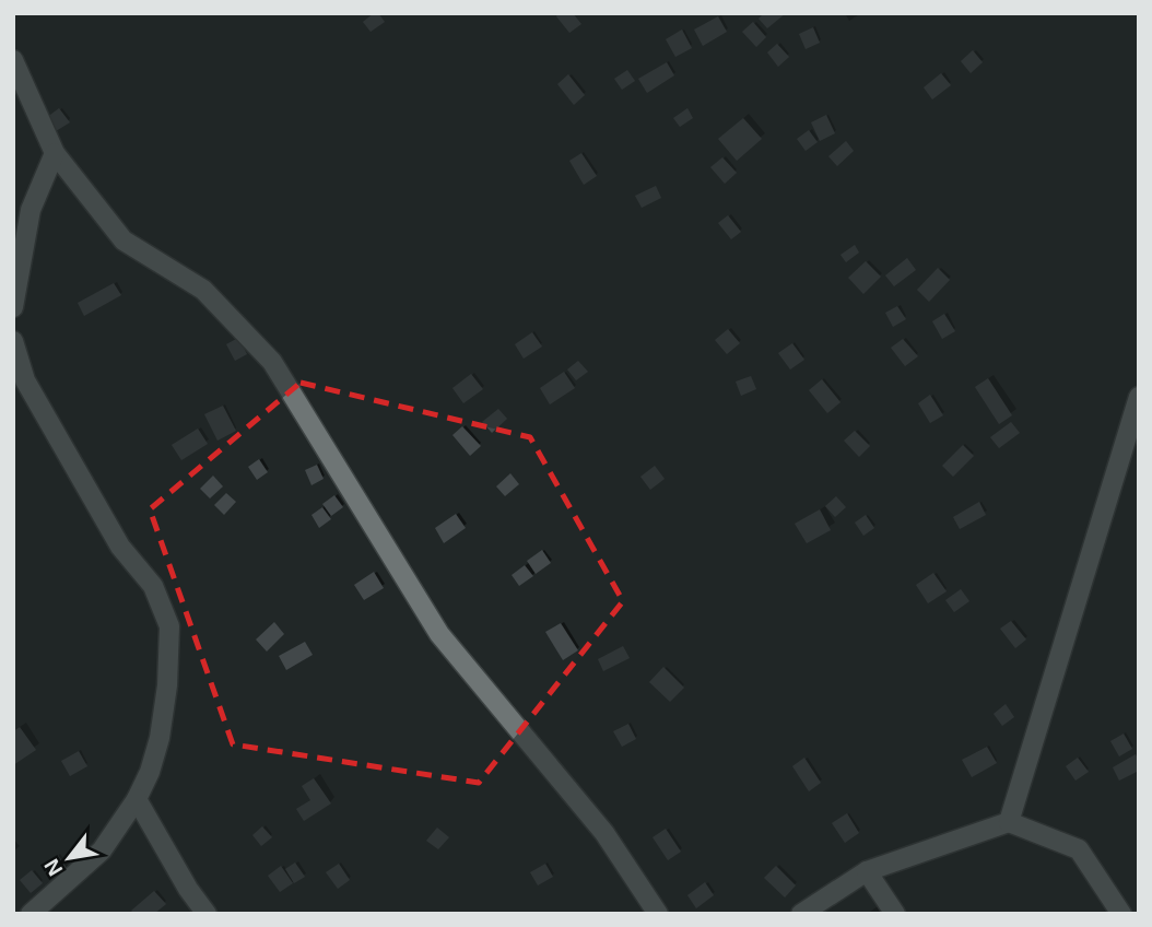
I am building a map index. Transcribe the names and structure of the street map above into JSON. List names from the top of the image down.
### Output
{
  "north": "bottom left"
}
